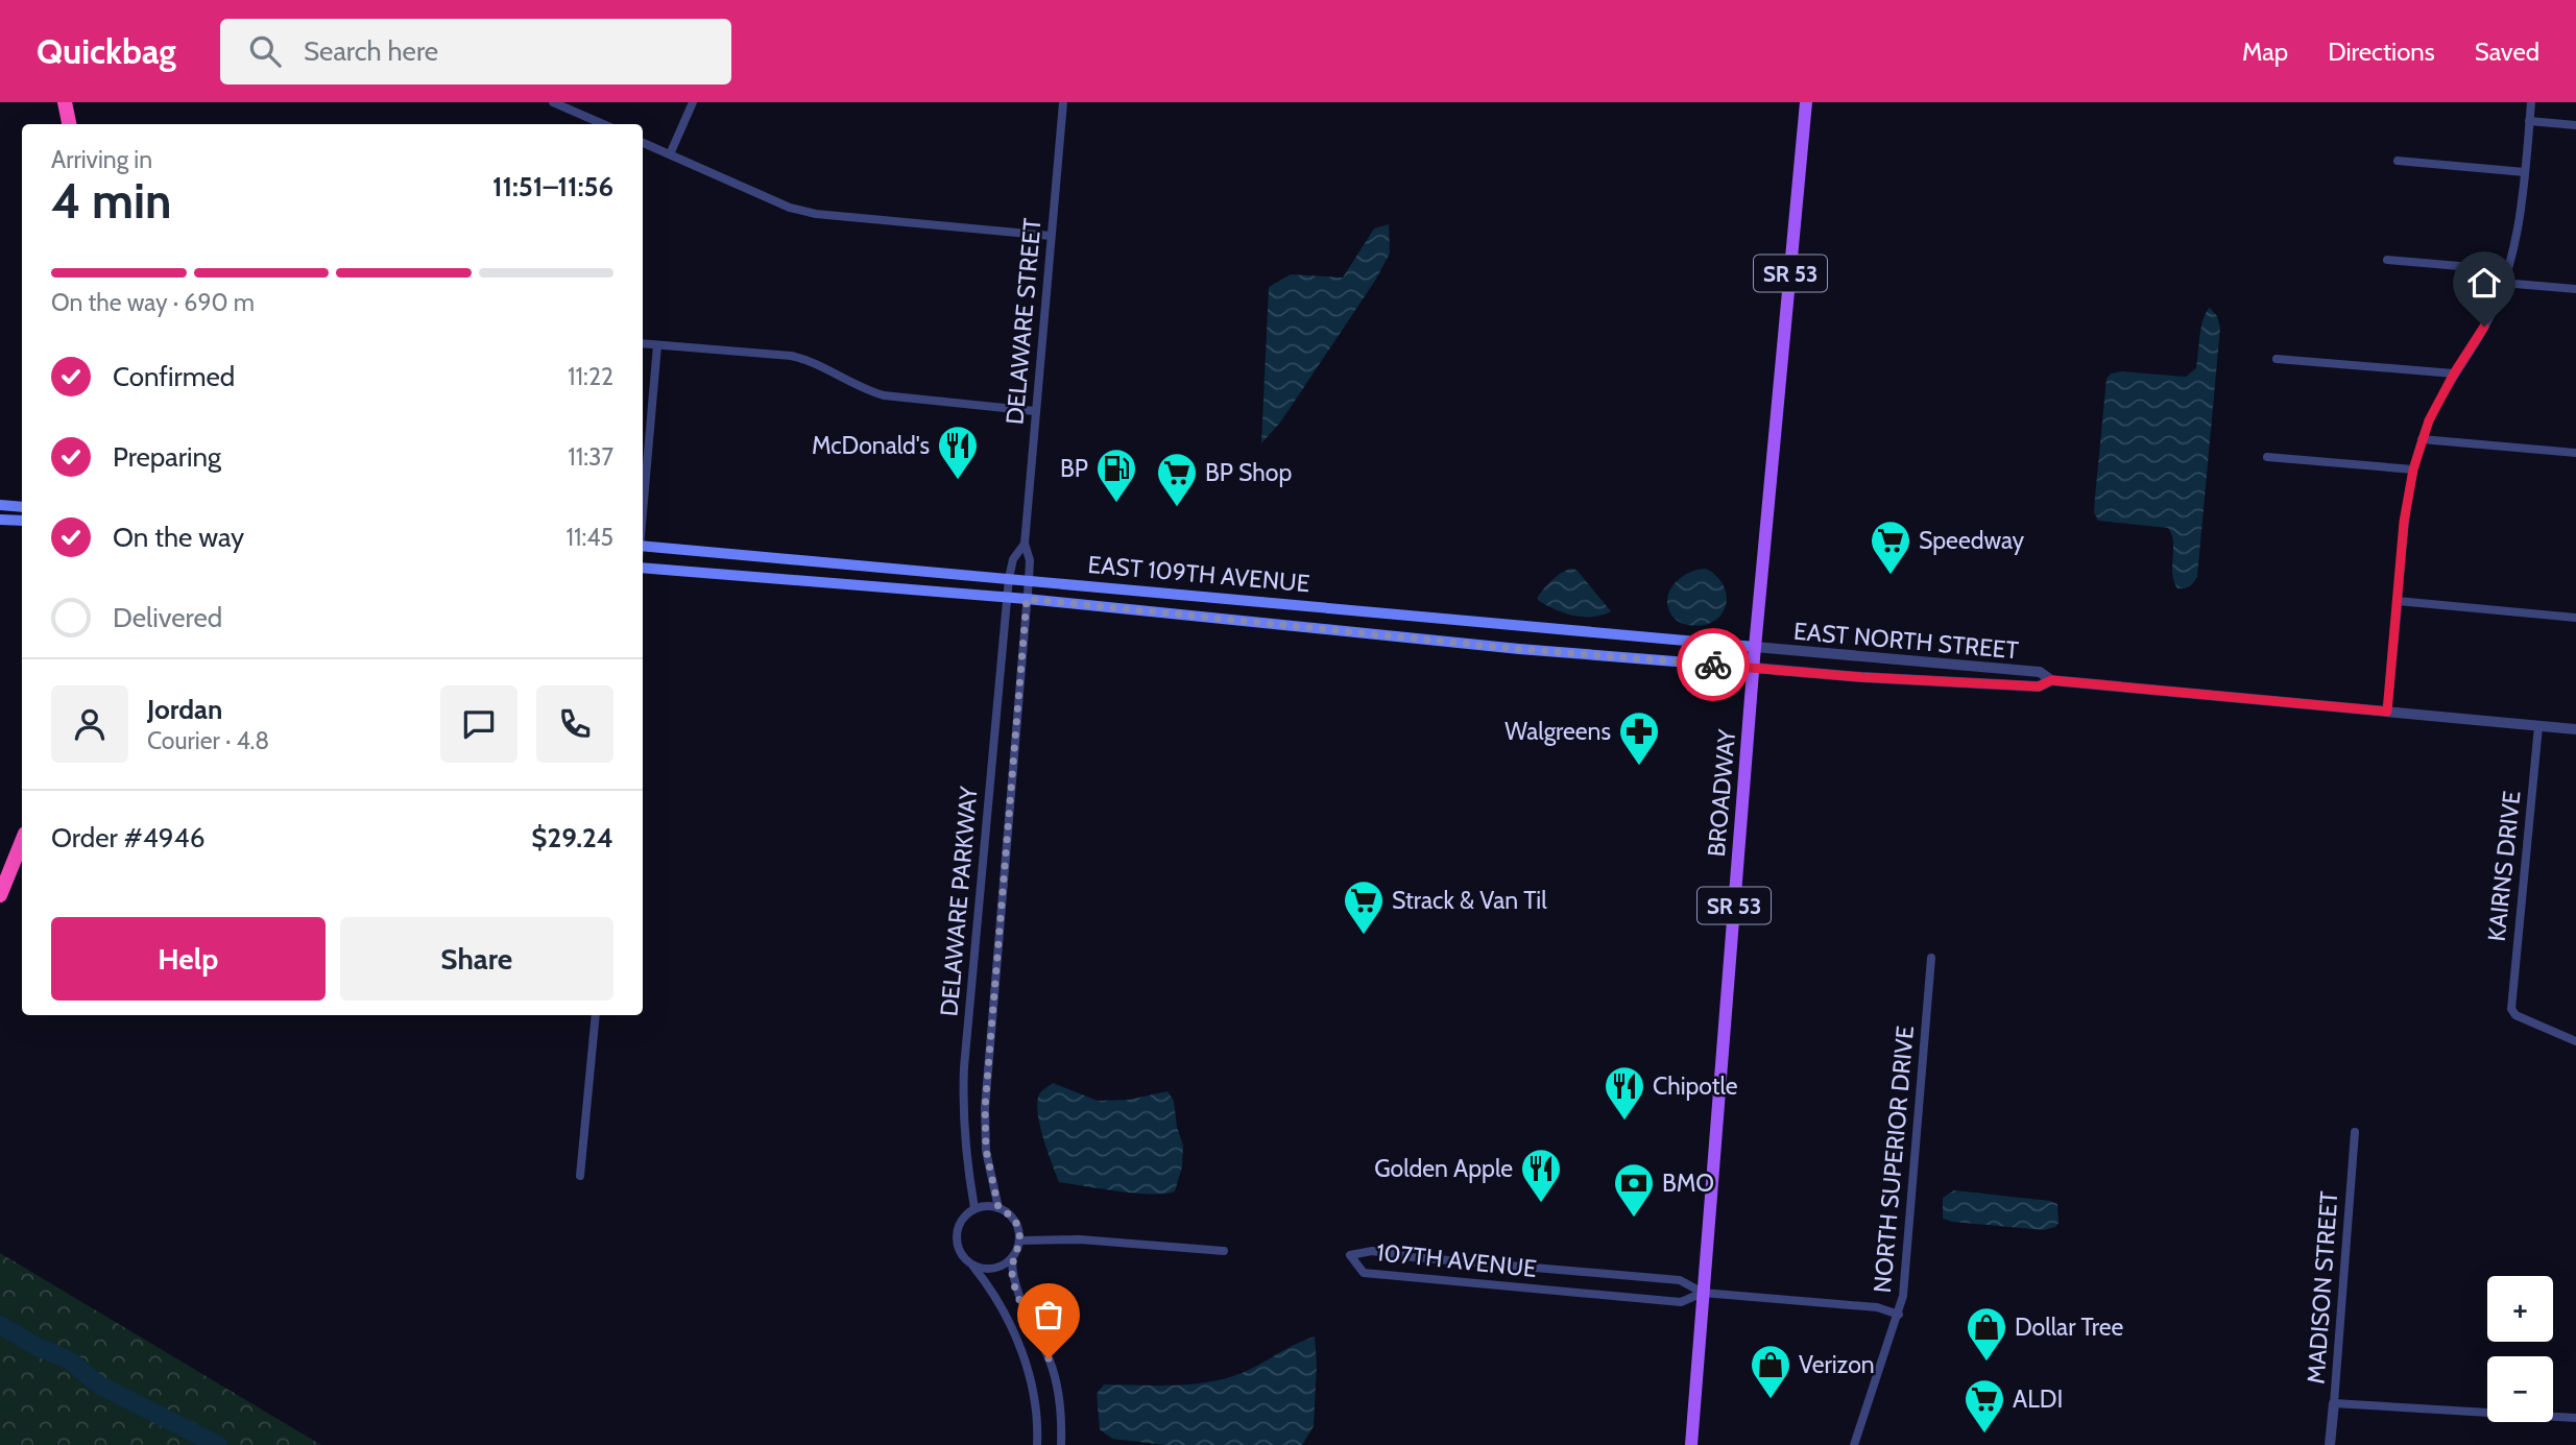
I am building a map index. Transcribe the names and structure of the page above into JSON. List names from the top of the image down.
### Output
{
  "streets": {
    "main road": ["SR 53", "EAST 109TH AVENUE", "BROADWAY"],
    "street": [
      "DELAWARE STREET",
      "EAST NORTH STREET",
      "KAIRNS DRIVE",
      "DELAWARE PARKWAY",
      "NORTH SUPERIOR DRIVE",
      "107TH AVENUE",
      "MADISON STREET"
    ]
  },
  "crossings": [
    ["DELAWARE STREET", "EAST 109TH AVENUE"],
    ["DELAWARE STREET", "DELAWARE PARKWAY"],
    ["EAST 109TH AVENUE", "EAST NORTH STREET"],
    ["EAST 109TH AVENUE", "BROADWAY"],
    ["EAST 109TH AVENUE", "DELAWARE PARKWAY"],
    ["EAST NORTH STREET", "BROADWAY"],
    ["EAST NORTH STREET", "KAIRNS DRIVE"],
    ["BROADWAY", "107TH AVENUE"],
    ["NORTH SUPERIOR DRIVE", "107TH AVENUE"]
  ],
  "places": {
    "restaurant": ["McDonald's", "Chipotle", "Golden Apple"],
    "fuel station": ["BP"],
    "supermarket": [
      "BP Shop",
      "Speedway",
      "Strack & Van Til",
      "ALDI"
    ],
    "pharmacy": ["Walgreens"],
    "bank": ["BMO"],
    "shop": ["Dollar Tree", "Verizon"]
  },
  "page": {
    "header": "Quickbag",
    "search": "Search here",
    "nav": ["Map", "Directions", "Saved"],
    "heading": ["4 min", "Arriving in", "11:51–11:56"],
    "panel": [
      "Jordan",
      "Courier · 4.8",
      "Order #4946",
      "$29.24"
    ],
    "bar": "On the way · 690 m",
    "list": [
      ["Confirmed", "11:22"],
      ["Preparing", "11:37"],
      ["On the way", "11:45"],
      "Delivered"
    ],
    "buttons": ["Help", "Share"],
    "map_buttons": ["+", "−"]
  }
}
